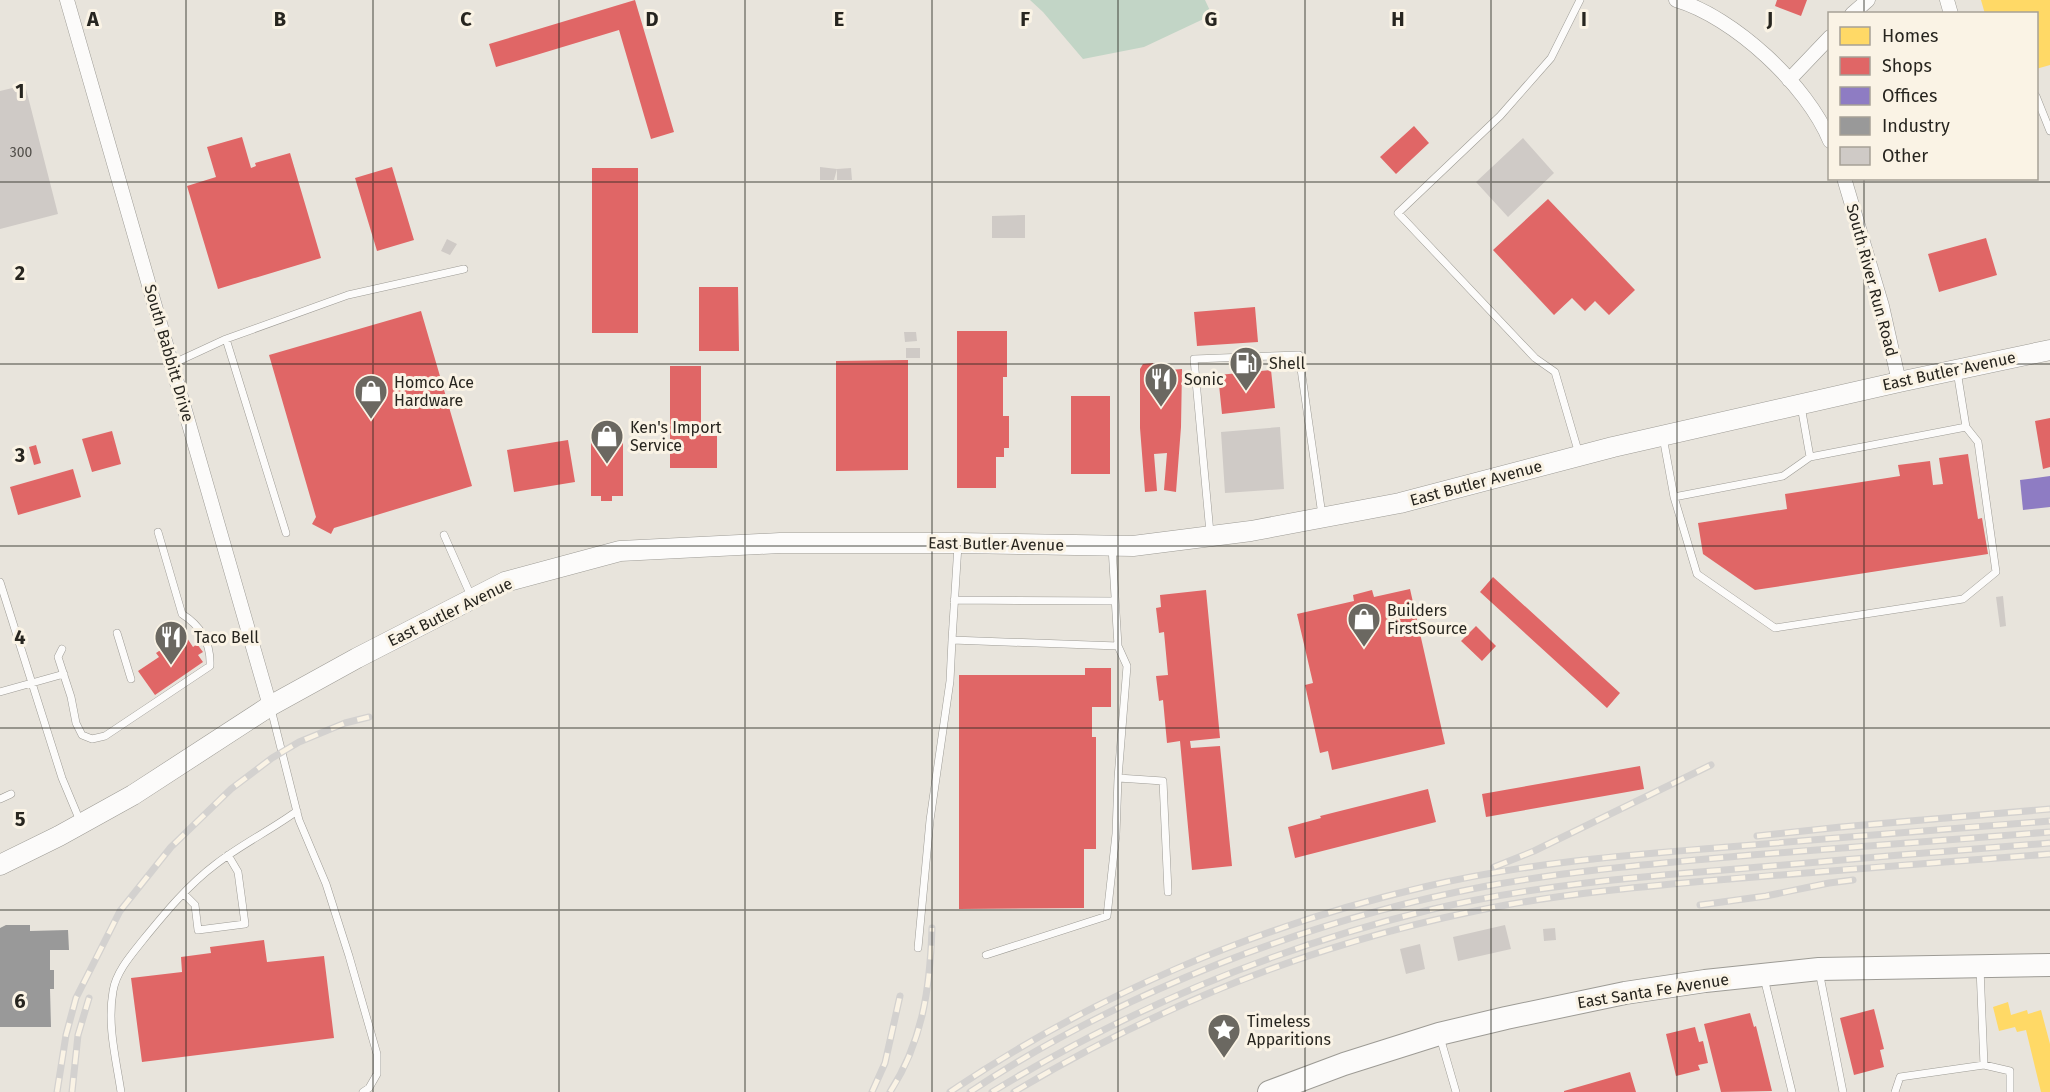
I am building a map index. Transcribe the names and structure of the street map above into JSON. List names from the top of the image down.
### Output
{
  "streets": {
    "main road": ["East Butler Avenue", "East Santa Fe Avenue"],
    "street": ["South River Run Road", "South Babbitt Drive"]
  },
  "crossings": [
    ["South River Run Road", "East Butler Avenue"],
    ["South Babbitt Drive", "East Butler Avenue"]
  ],
  "places": {
    "fuel station": ["Shell"],
    "restaurant": ["Sonic", "Taco Bell"],
    "shop": ["Homco Ace Hardware", "Ken's Import Service", "Builders FirstSource"],
    "place": ["Timeless Apparitions"]
  },
  "house_numbers": ["300"],
  "legend": [
    "Homes",
    "Shops",
    "Offices",
    "Industry",
    "Other"
  ],
  "grid": {
    "columns": [
      "A",
      "B",
      "C",
      "D",
      "E",
      "F",
      "G",
      "H",
      "I",
      "J"
    ],
    "rows": [
      "1",
      "2",
      "3",
      "4",
      "5",
      "6"
    ]
  }
}
